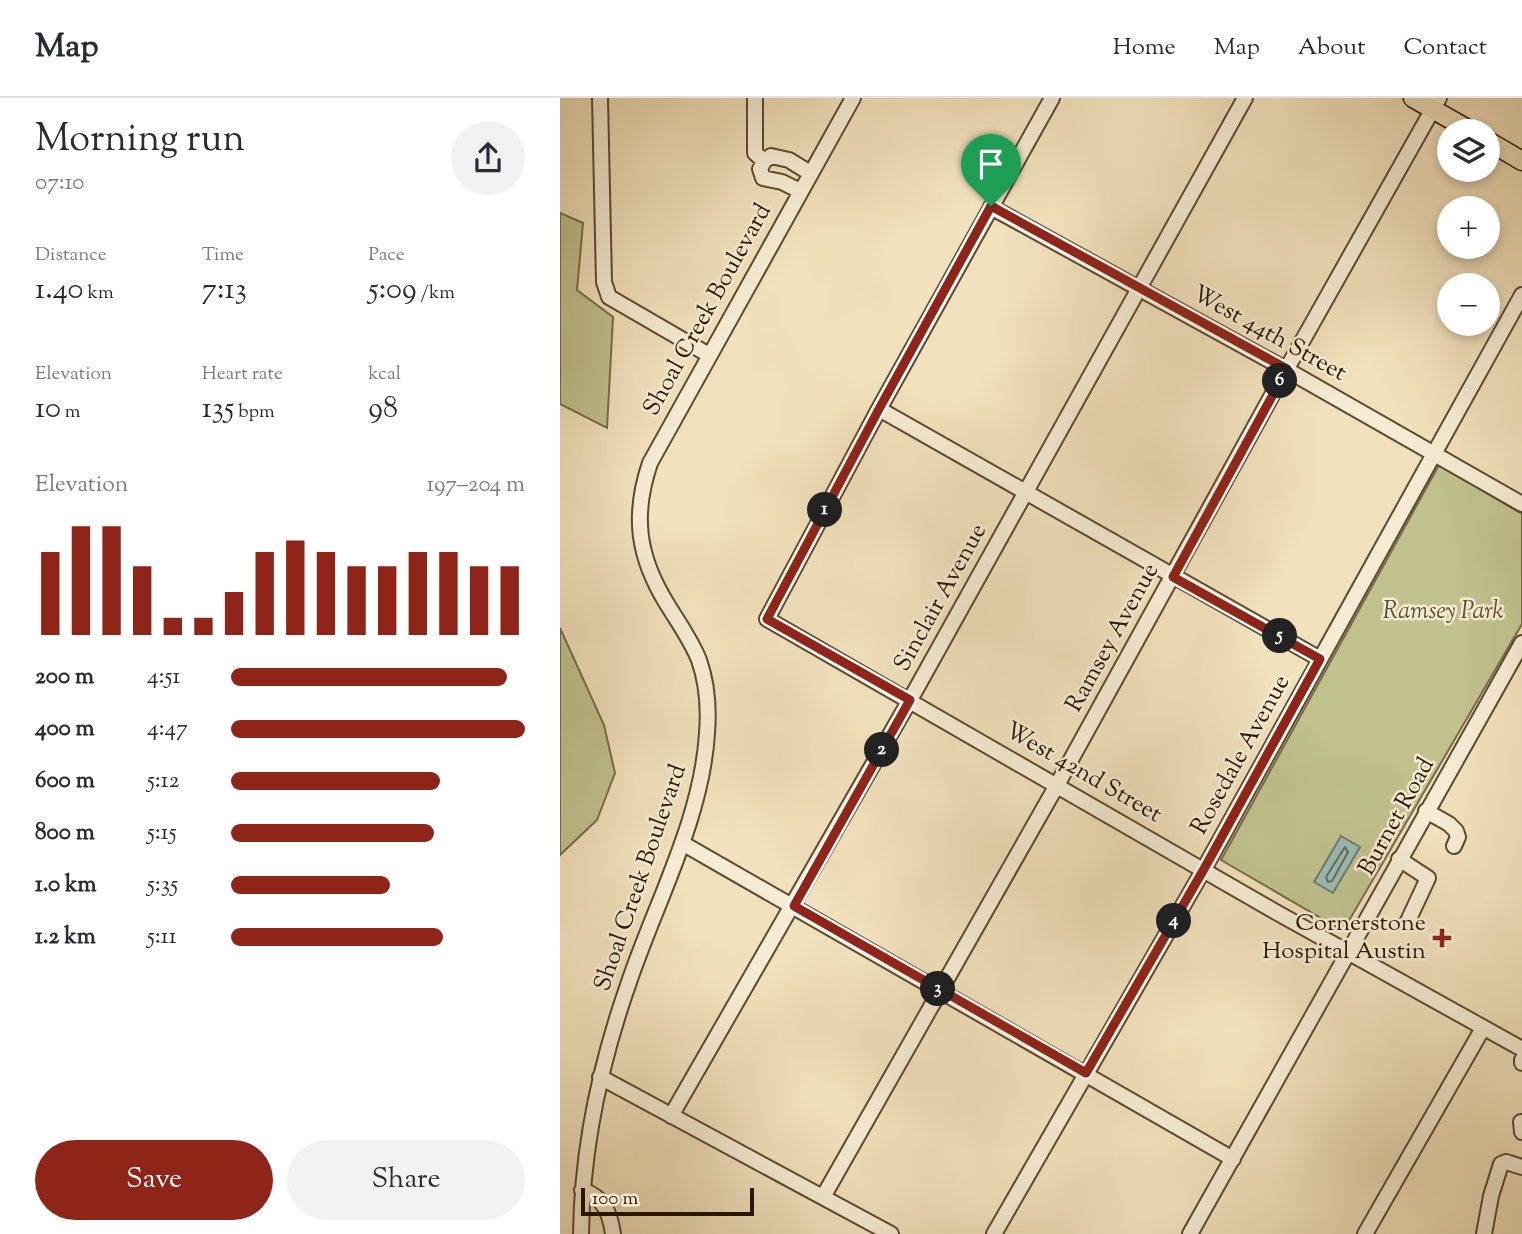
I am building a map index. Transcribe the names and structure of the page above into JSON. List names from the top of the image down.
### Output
{
  "streets": {
    "street": [
      "Shoal Creek Boulevard",
      "West 44th Street",
      "Sinclair Avenue",
      "Ramsey Avenue",
      "Rosedale Avenue",
      "West 42nd Street",
      "Burnet Road"
    ]
  },
  "crossings": [
    ["West 44th Street", "Sinclair Avenue"],
    ["West 44th Street", "Ramsey Avenue"],
    ["West 44th Street", "Rosedale Avenue"],
    ["Sinclair Avenue", "West 42nd Street"],
    ["Ramsey Avenue", "West 42nd Street"],
    ["Rosedale Avenue", "West 42nd Street"],
    ["West 42nd Street", "Burnet Road"]
  ],
  "parks": ["Ramsey Park"],
  "places": {
    "health": ["Cornerstone Hospital Austin"]
  },
  "scale_bar": "100 m",
  "page": {
    "header": "Map",
    "nav": [
      "Home",
      "Map",
      "About",
      "Contact"
    ],
    "heading": ["Morning run", "07:10"],
    "map_buttons": ["+", "−"],
    "stats": [
      ["Distance", "1.40 km"],
      ["Time", "7:13"],
      ["Pace", "5:09 /km"],
      ["Elevation", "10 m"],
      ["Heart rate", "135 bpm"],
      ["kcal", "98"]
    ],
    "pins": [
      "6",
      "1",
      "5",
      "2",
      "4",
      "3"
    ],
    "chart": ["Elevation", "197–204 m"],
    "list": [
      {
        "name": "200 m",
        "note": "4:51"
      },
      {
        "name": "400 m",
        "note": "4:47"
      },
      {
        "name": "600 m",
        "note": "5:12"
      },
      {
        "name": "800 m",
        "note": "5:15"
      },
      {
        "name": "1.0 km",
        "note": "5:35"
      },
      {
        "name": "1.2 km",
        "note": "5:11"
      }
    ],
    "buttons": ["Save", "Share"],
    "scale": "100 m"
  }
}
